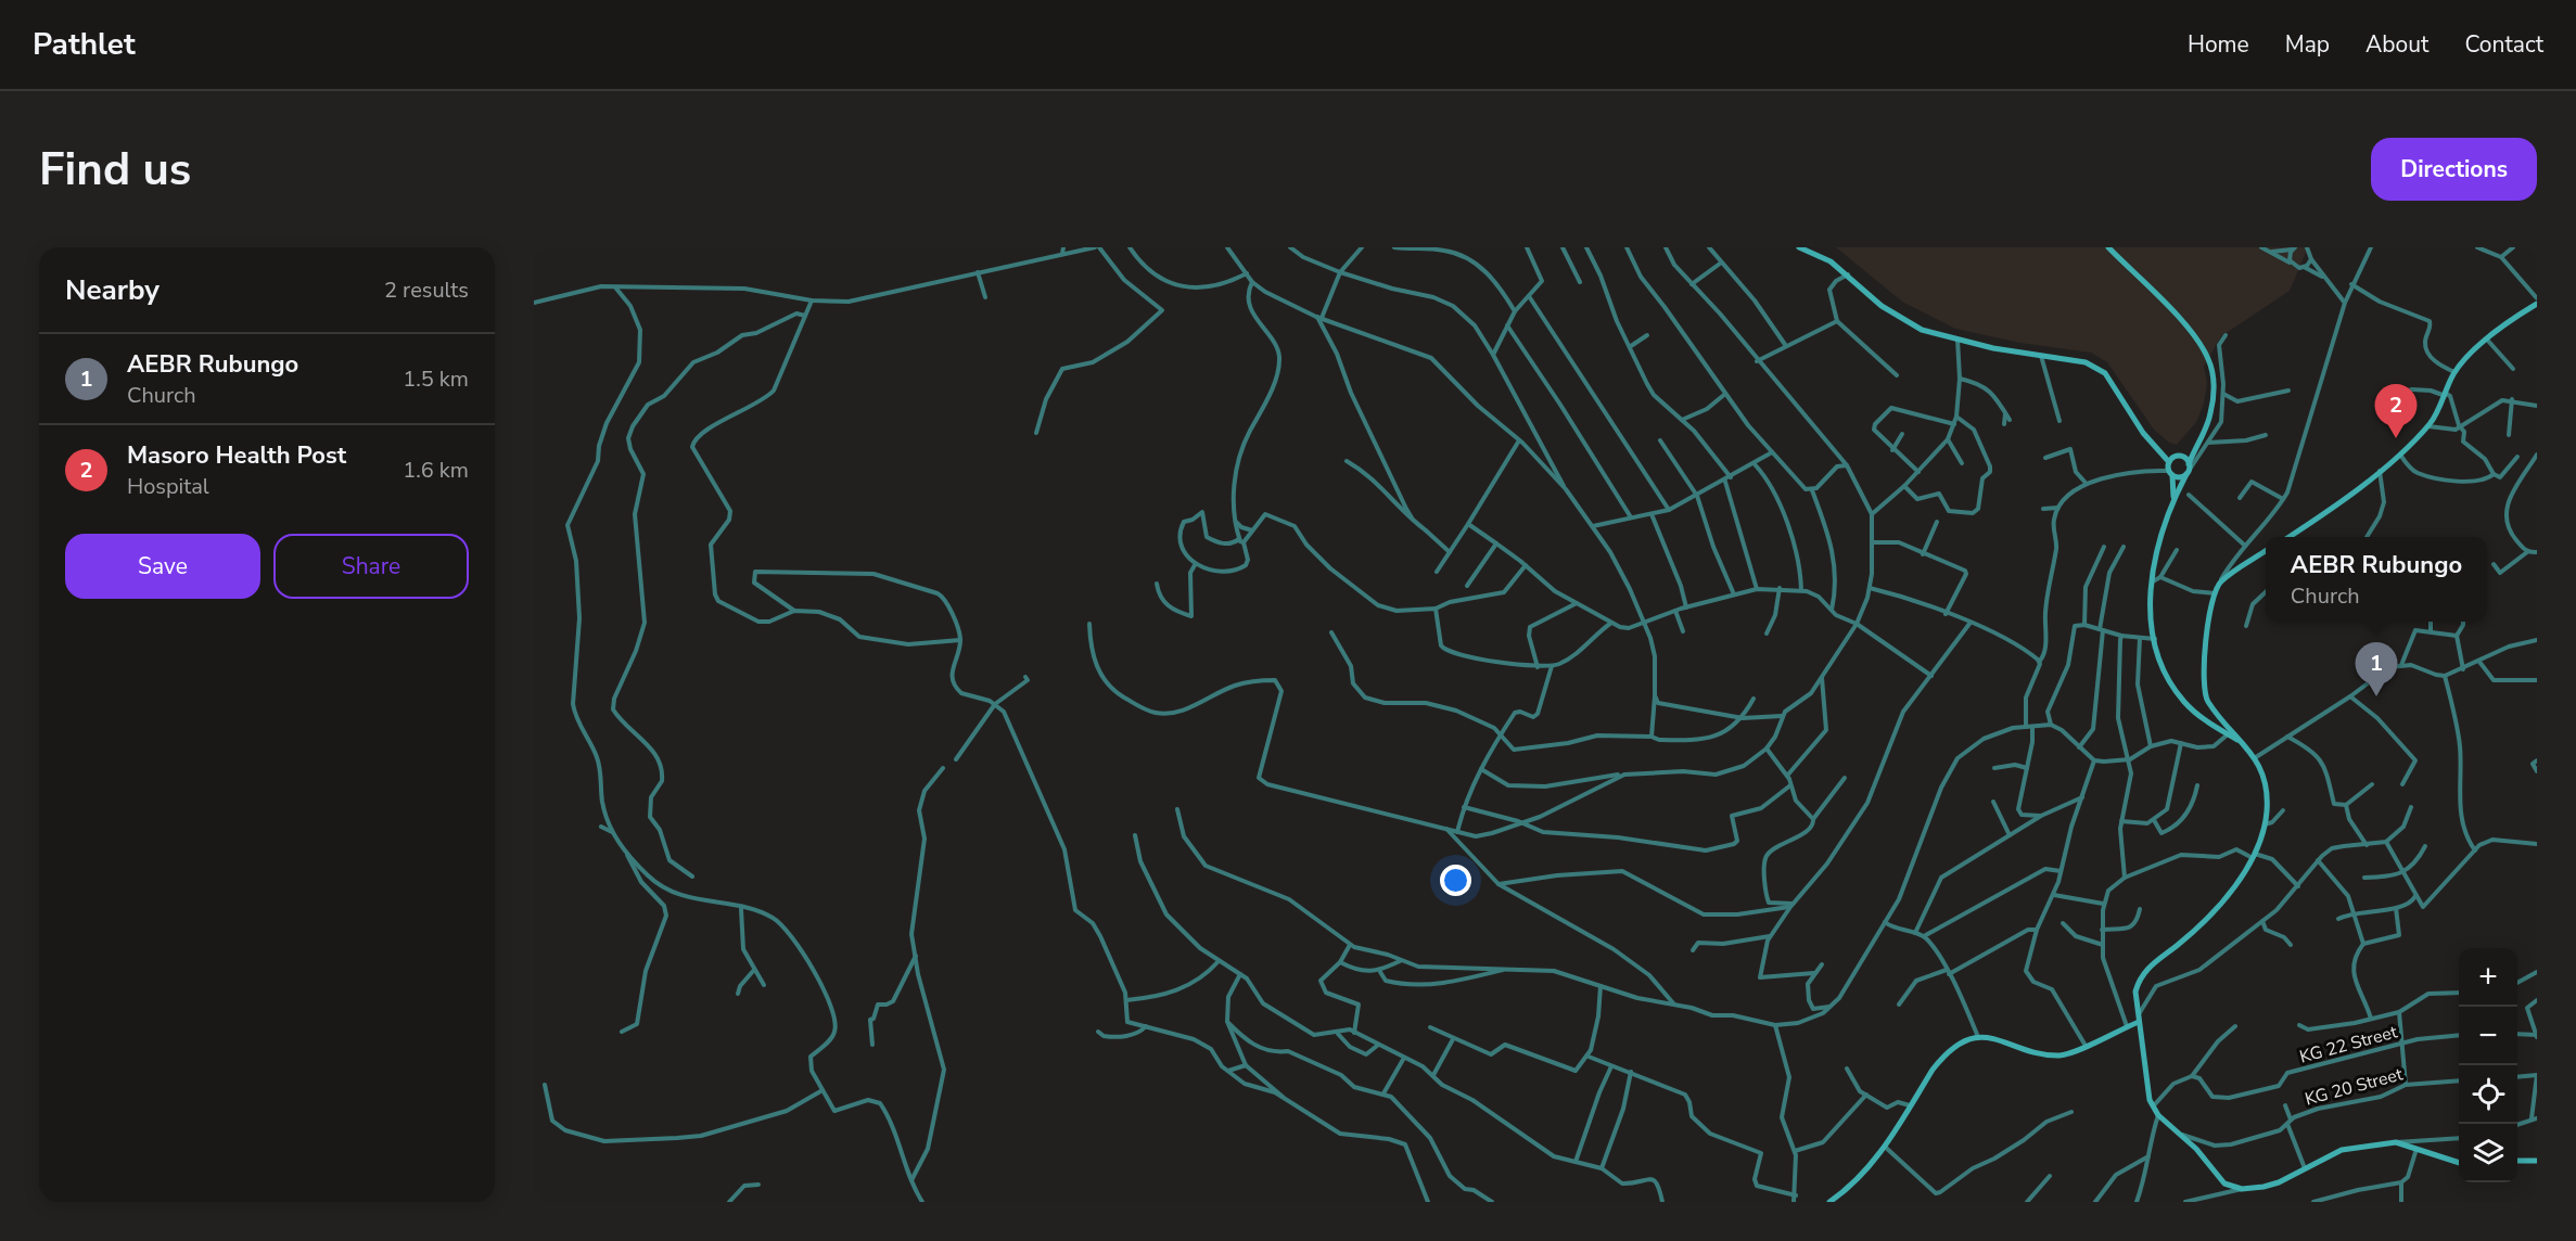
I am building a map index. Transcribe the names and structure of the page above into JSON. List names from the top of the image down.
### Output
{
  "streets": {
    "street": ["KG 22 Street", "KG 20 Street"]
  },
  "page": {
    "header": "Pathlet",
    "nav": [
      "Home",
      "Map",
      "About",
      "Contact"
    ],
    "buttons": [
      "Directions",
      ["Save", "Share"]
    ],
    "title": "Find us",
    "heading": ["Nearby", "2 results"],
    "list": [
      {
        "mark": "1",
        "name": "AEBR Rubungo",
        "note": "Church",
        "value": "1.5 km"
      },
      {
        "mark": "2",
        "name": "Masoro Health Post",
        "note": "Hospital",
        "value": "1.6 km"
      }
    ],
    "pins": ["2", "1"],
    "popup": ["AEBR Rubungo", "Church"],
    "map_buttons": ["+", "−"]
  }
}
